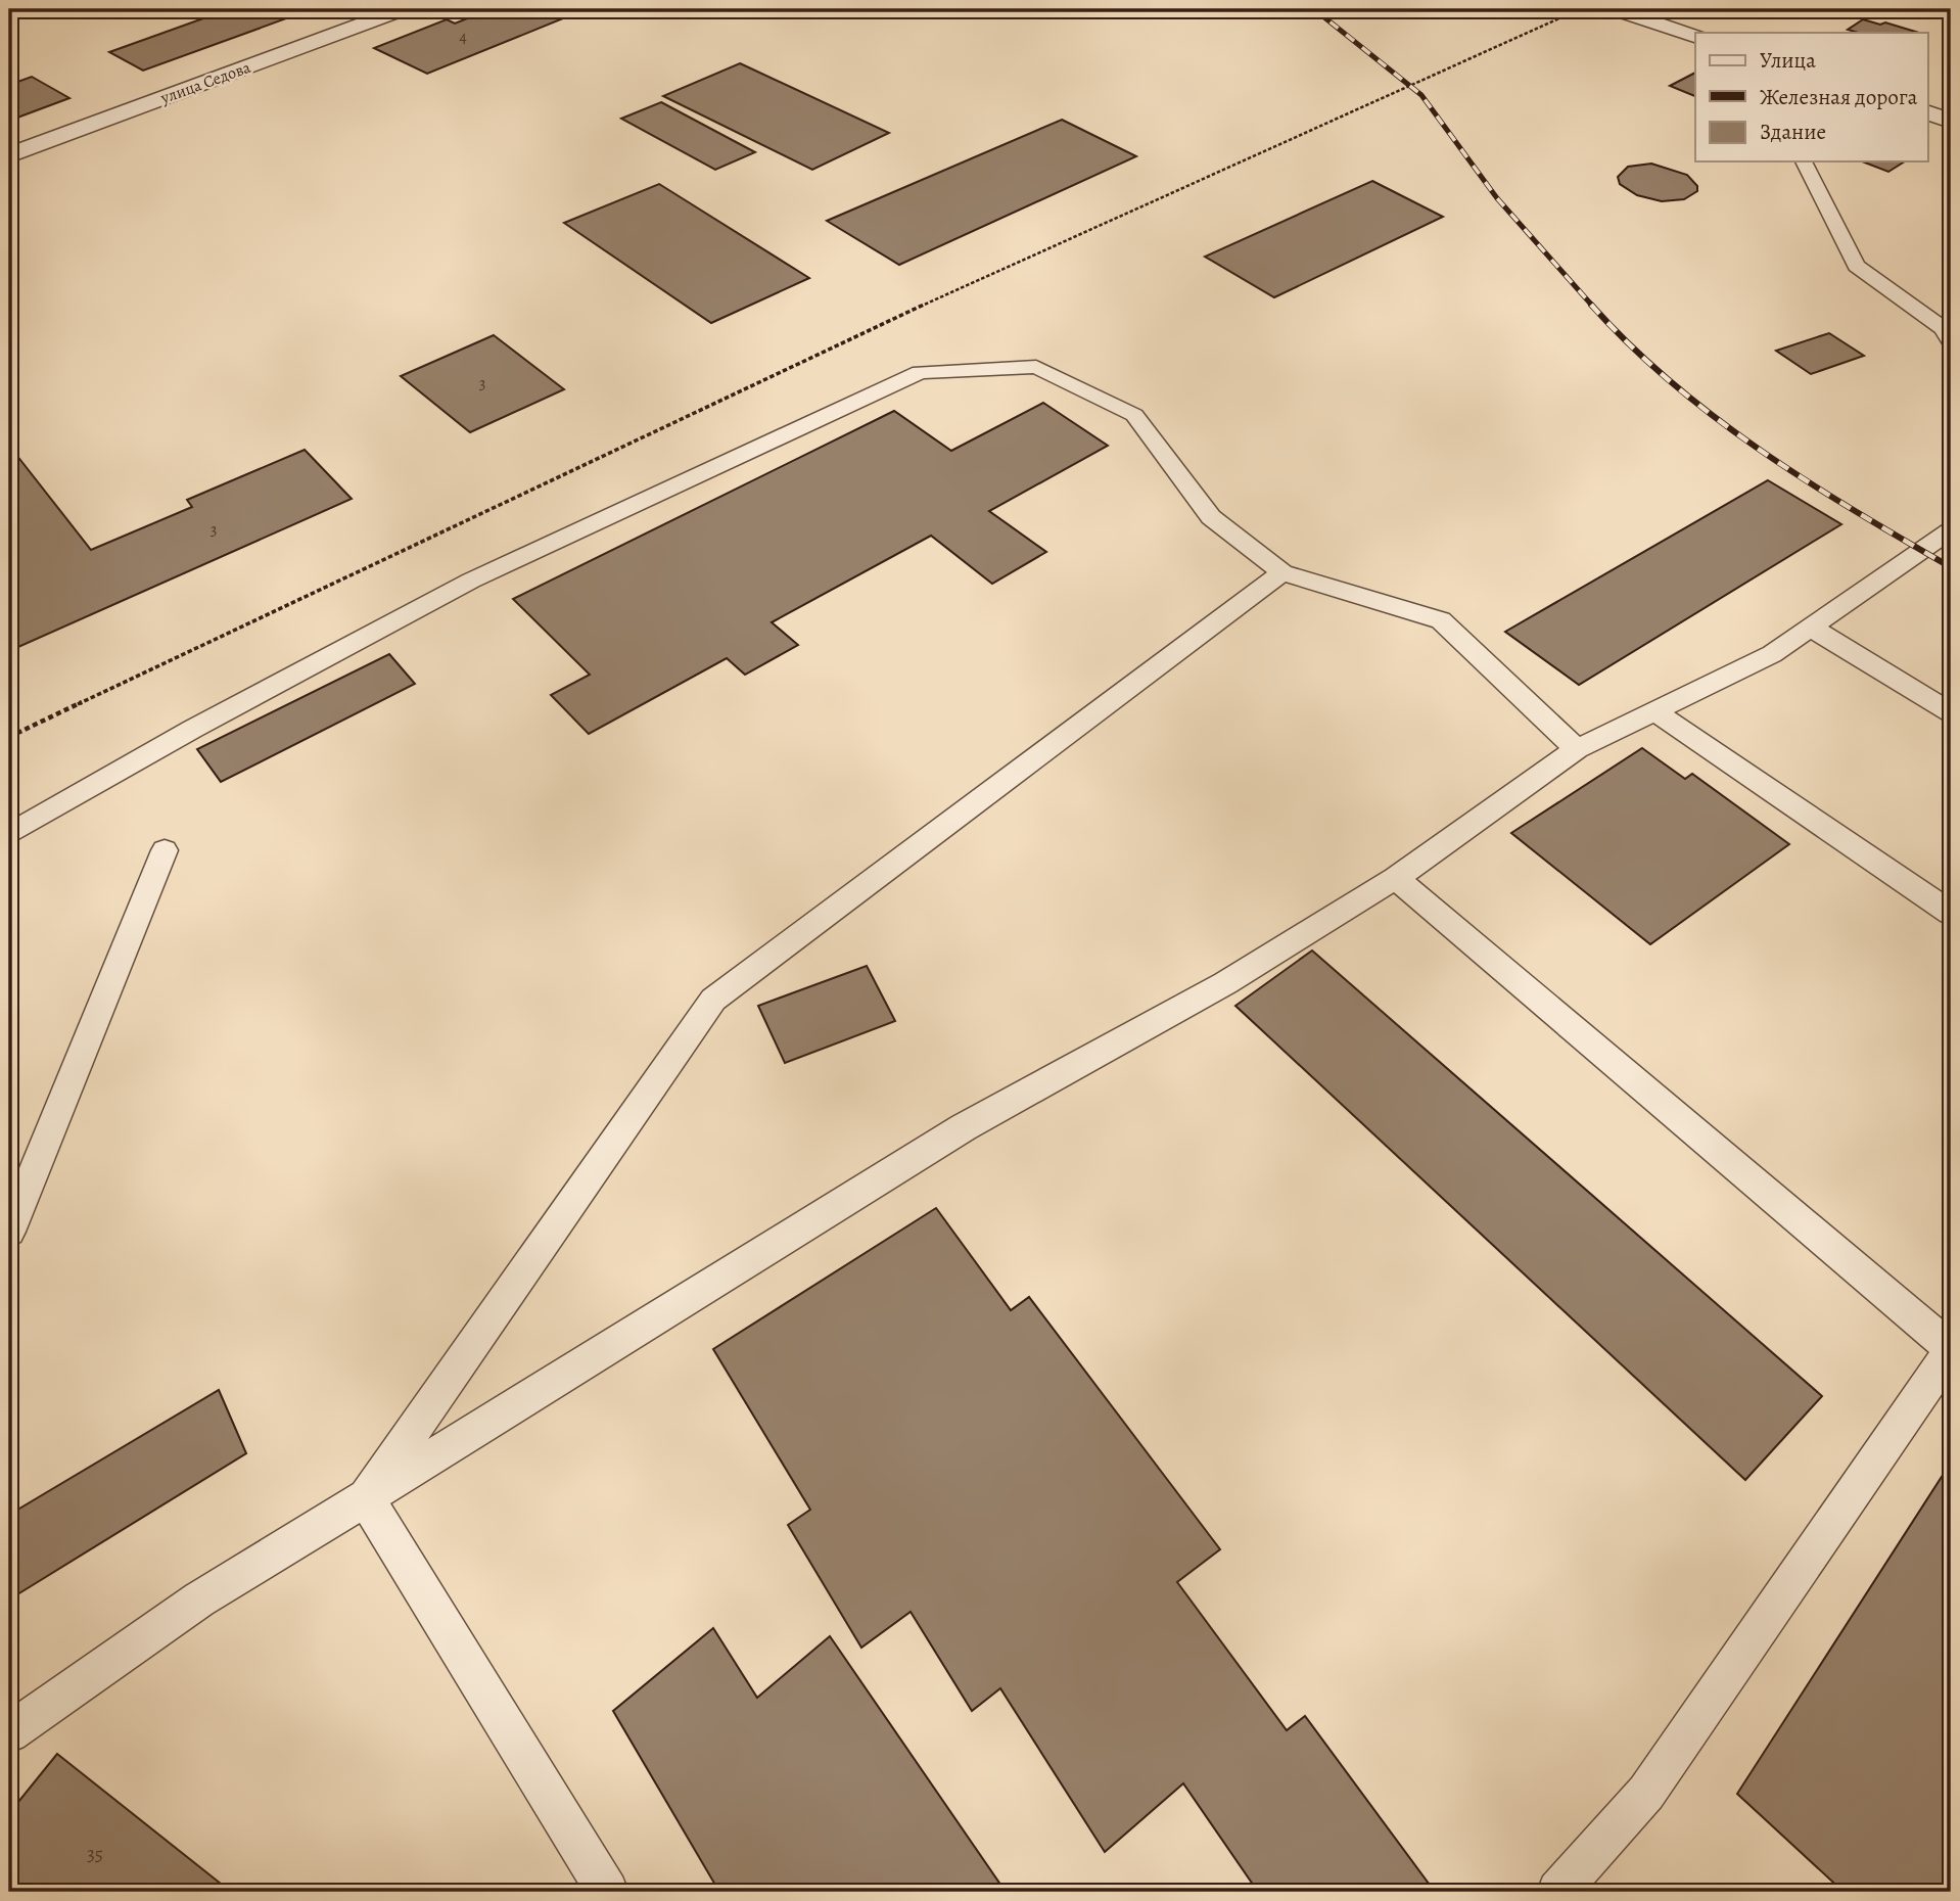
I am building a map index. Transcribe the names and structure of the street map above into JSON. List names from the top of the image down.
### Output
{
  "streets": {
    "street": ["улица Седова"]
  },
  "house_numbers": [
    "4",
    "3",
    "3",
    "35"
  ],
  "legend": ["Улица", "Железная дорога", "Здание"]
}
